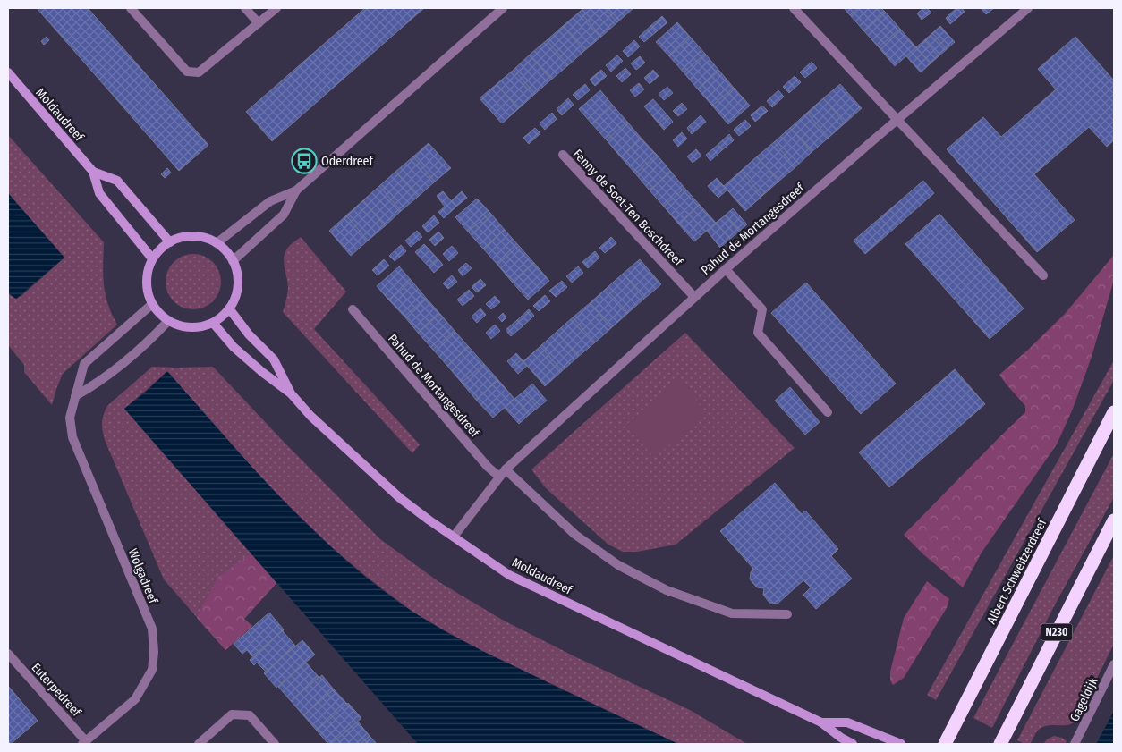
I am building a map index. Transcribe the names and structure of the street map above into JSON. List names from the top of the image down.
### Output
{
  "streets": {
    "highway": ["Albert Schweitzerdreef", "N230"],
    "street": [
      "Moldaudreef",
      "Fenny de Soet-Ten Boschdreef",
      "Pahud de Mortangesdreef",
      "Wolgadreef",
      "Euterpedreef",
      "Gageldijk"
    ]
  },
  "crossings": [
    ["Moldaudreef", "Pahud de Mortangesdreef"],
    ["Moldaudreef", "Wolgadreef"],
    ["Fenny de Soet-Ten Boschdreef", "Pahud de Mortangesdreef"],
    ["Wolgadreef", "Euterpedreef"]
  ],
  "places": {
    "bus stop": ["Oderdreef"]
  }
}
